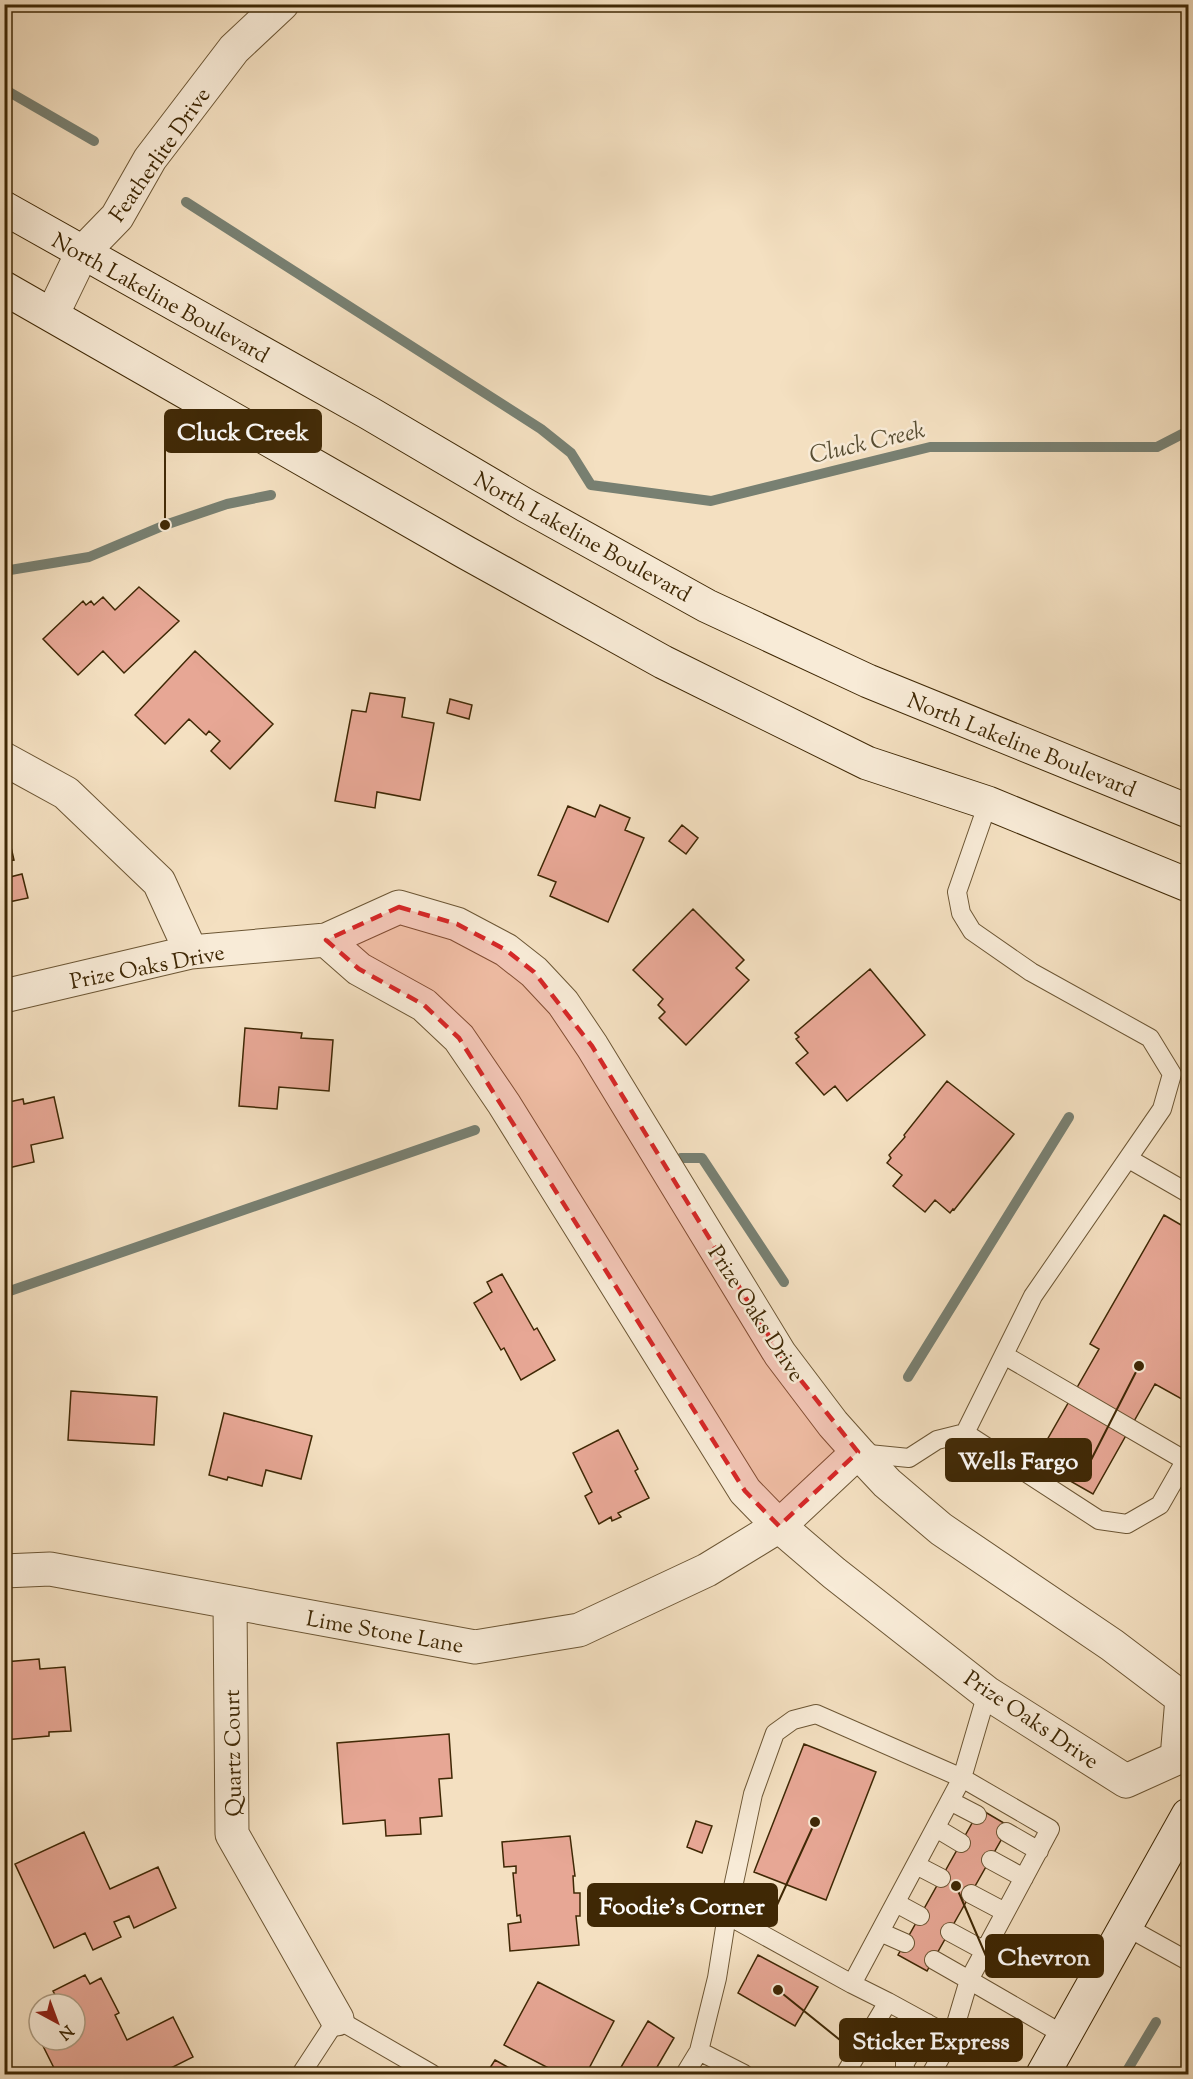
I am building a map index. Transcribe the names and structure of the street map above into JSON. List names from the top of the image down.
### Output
{
  "streets": {
    "street": [
      "Featherlite Drive",
      "North Lakeline Boulevard",
      "Prize Oaks Drive",
      "Lime Stone Lane",
      "Quartz Court"
    ]
  },
  "crossings": [
    ["Featherlite Drive", "North Lakeline Boulevard"],
    ["Prize Oaks Drive", "Lime Stone Lane"],
    ["Lime Stone Lane", "Quartz Court"]
  ],
  "water": ["Cluck Creek"],
  "places": [
    "Cluck Creek",
    "Wells Fargo",
    "Foodie's Corner",
    "Chevron",
    "Sticker Express"
  ],
  "north": "bottom right"
}
